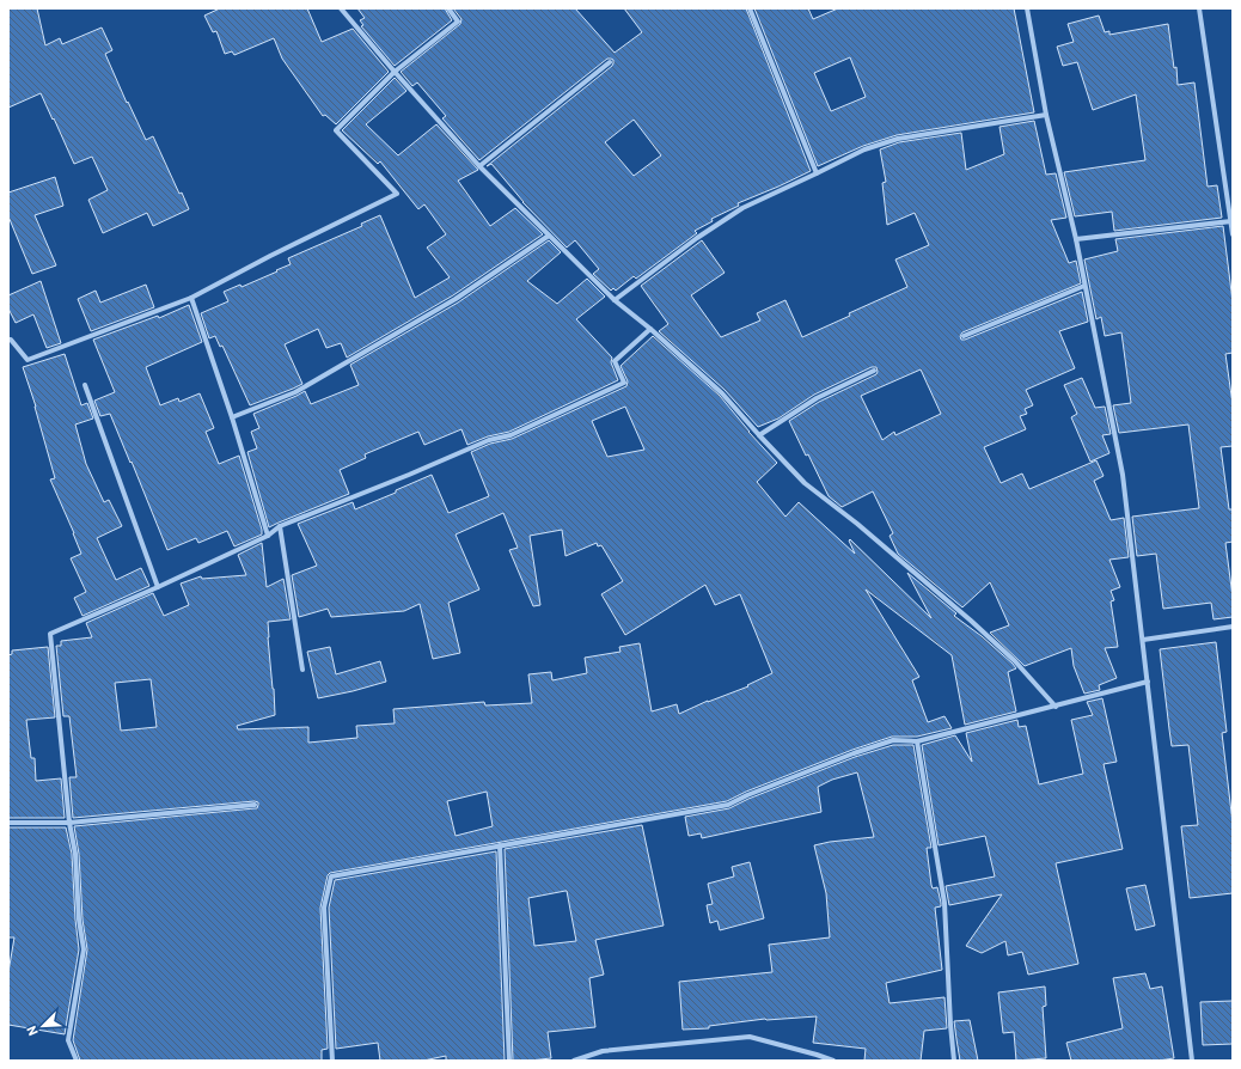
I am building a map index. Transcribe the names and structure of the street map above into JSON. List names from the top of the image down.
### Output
{
  "north": "bottom left"
}
